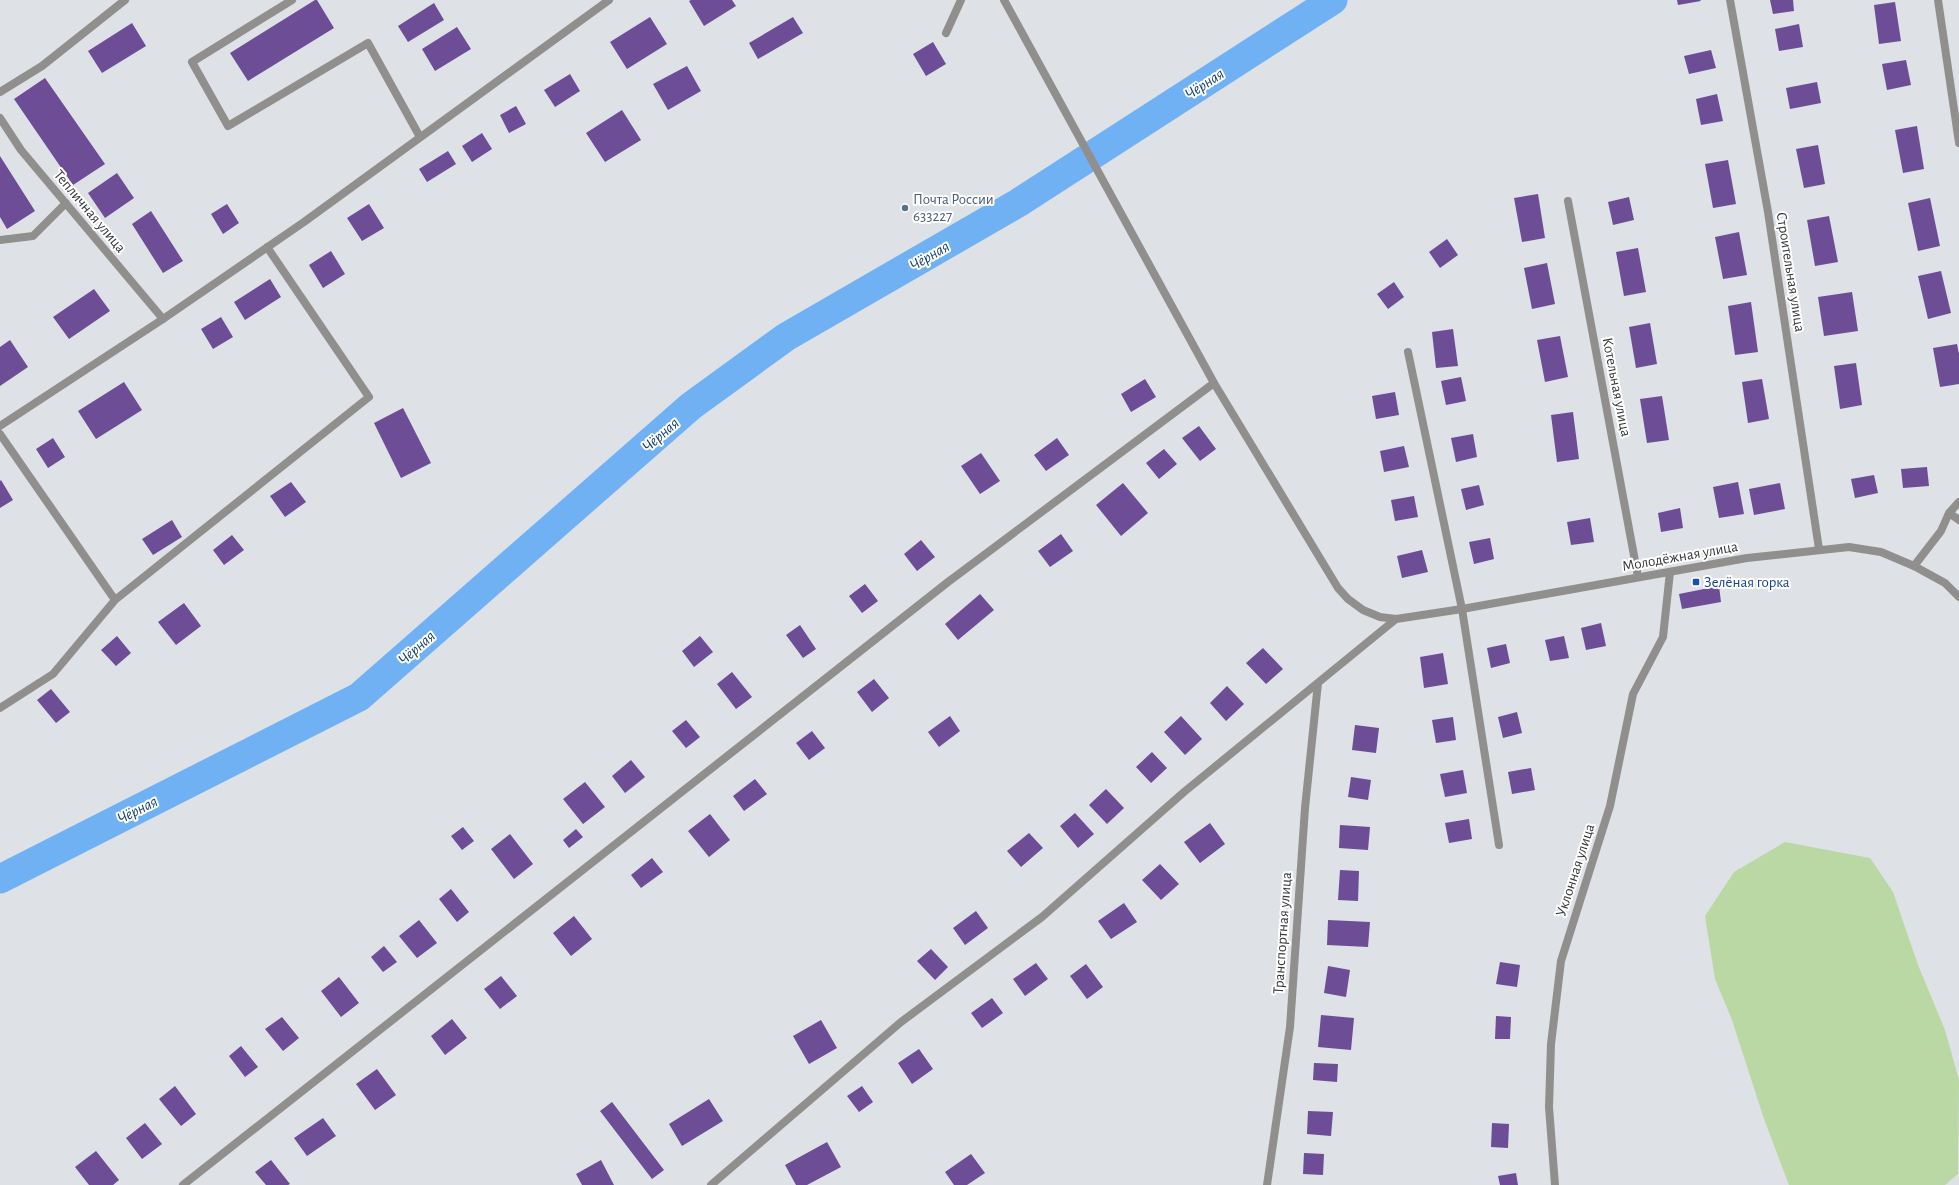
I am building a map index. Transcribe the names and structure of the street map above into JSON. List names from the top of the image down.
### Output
{
  "streets": {
    "street": [
      "Тепличная улица",
      "Строительная улица",
      "Котельная улица",
      "Молодёжная улица",
      "Уклонная улица",
      "Транспортная улица"
    ]
  },
  "crossings": [
    ["Строительная улица", "Молодёжная улица"],
    ["Котельная улица", "Молодёжная улица"],
    ["Молодёжная улица", "Уклонная улица"]
  ],
  "water": ["Чёрная"],
  "places": {
    "other": ["Почта России 633227"],
    "transit": ["Зелёная горка"]
  }
}
